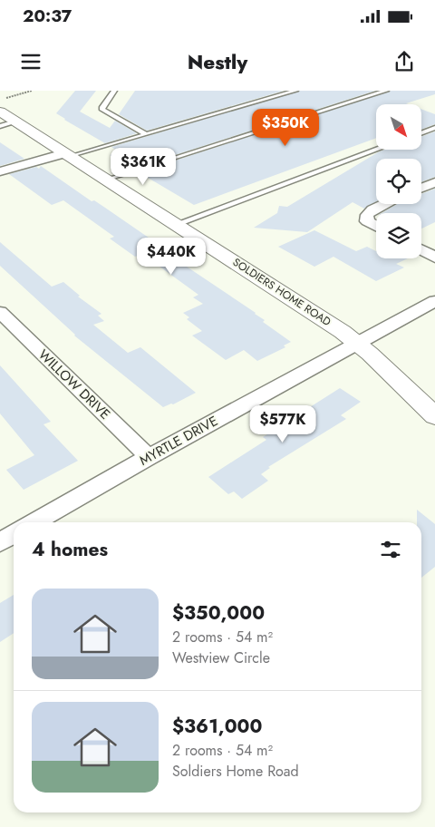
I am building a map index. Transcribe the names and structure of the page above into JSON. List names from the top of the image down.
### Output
{
  "streets": {
    "street": ["SOLDIERS HOME ROAD", "WILLOW DRIVE", "MYRTLE DRIVE"]
  },
  "crossings": [
    ["SOLDIERS HOME ROAD", "MYRTLE DRIVE"],
    ["WILLOW DRIVE", "MYRTLE DRIVE"]
  ],
  "north": "bottom right",
  "page": {
    "status": "20:37",
    "header": "Nestly",
    "price": [
      "$350K",
      "$361K",
      "$440K",
      "$577K"
    ],
    "heading": "4 homes",
    "list": [
      {
        "name": "$350,000",
        "note": "2 rooms · 54 m² · Westview Circle"
      },
      {
        "name": "$361,000",
        "note": "2 rooms · 54 m² · Soldiers Home Road"
      }
    ]
  }
}
